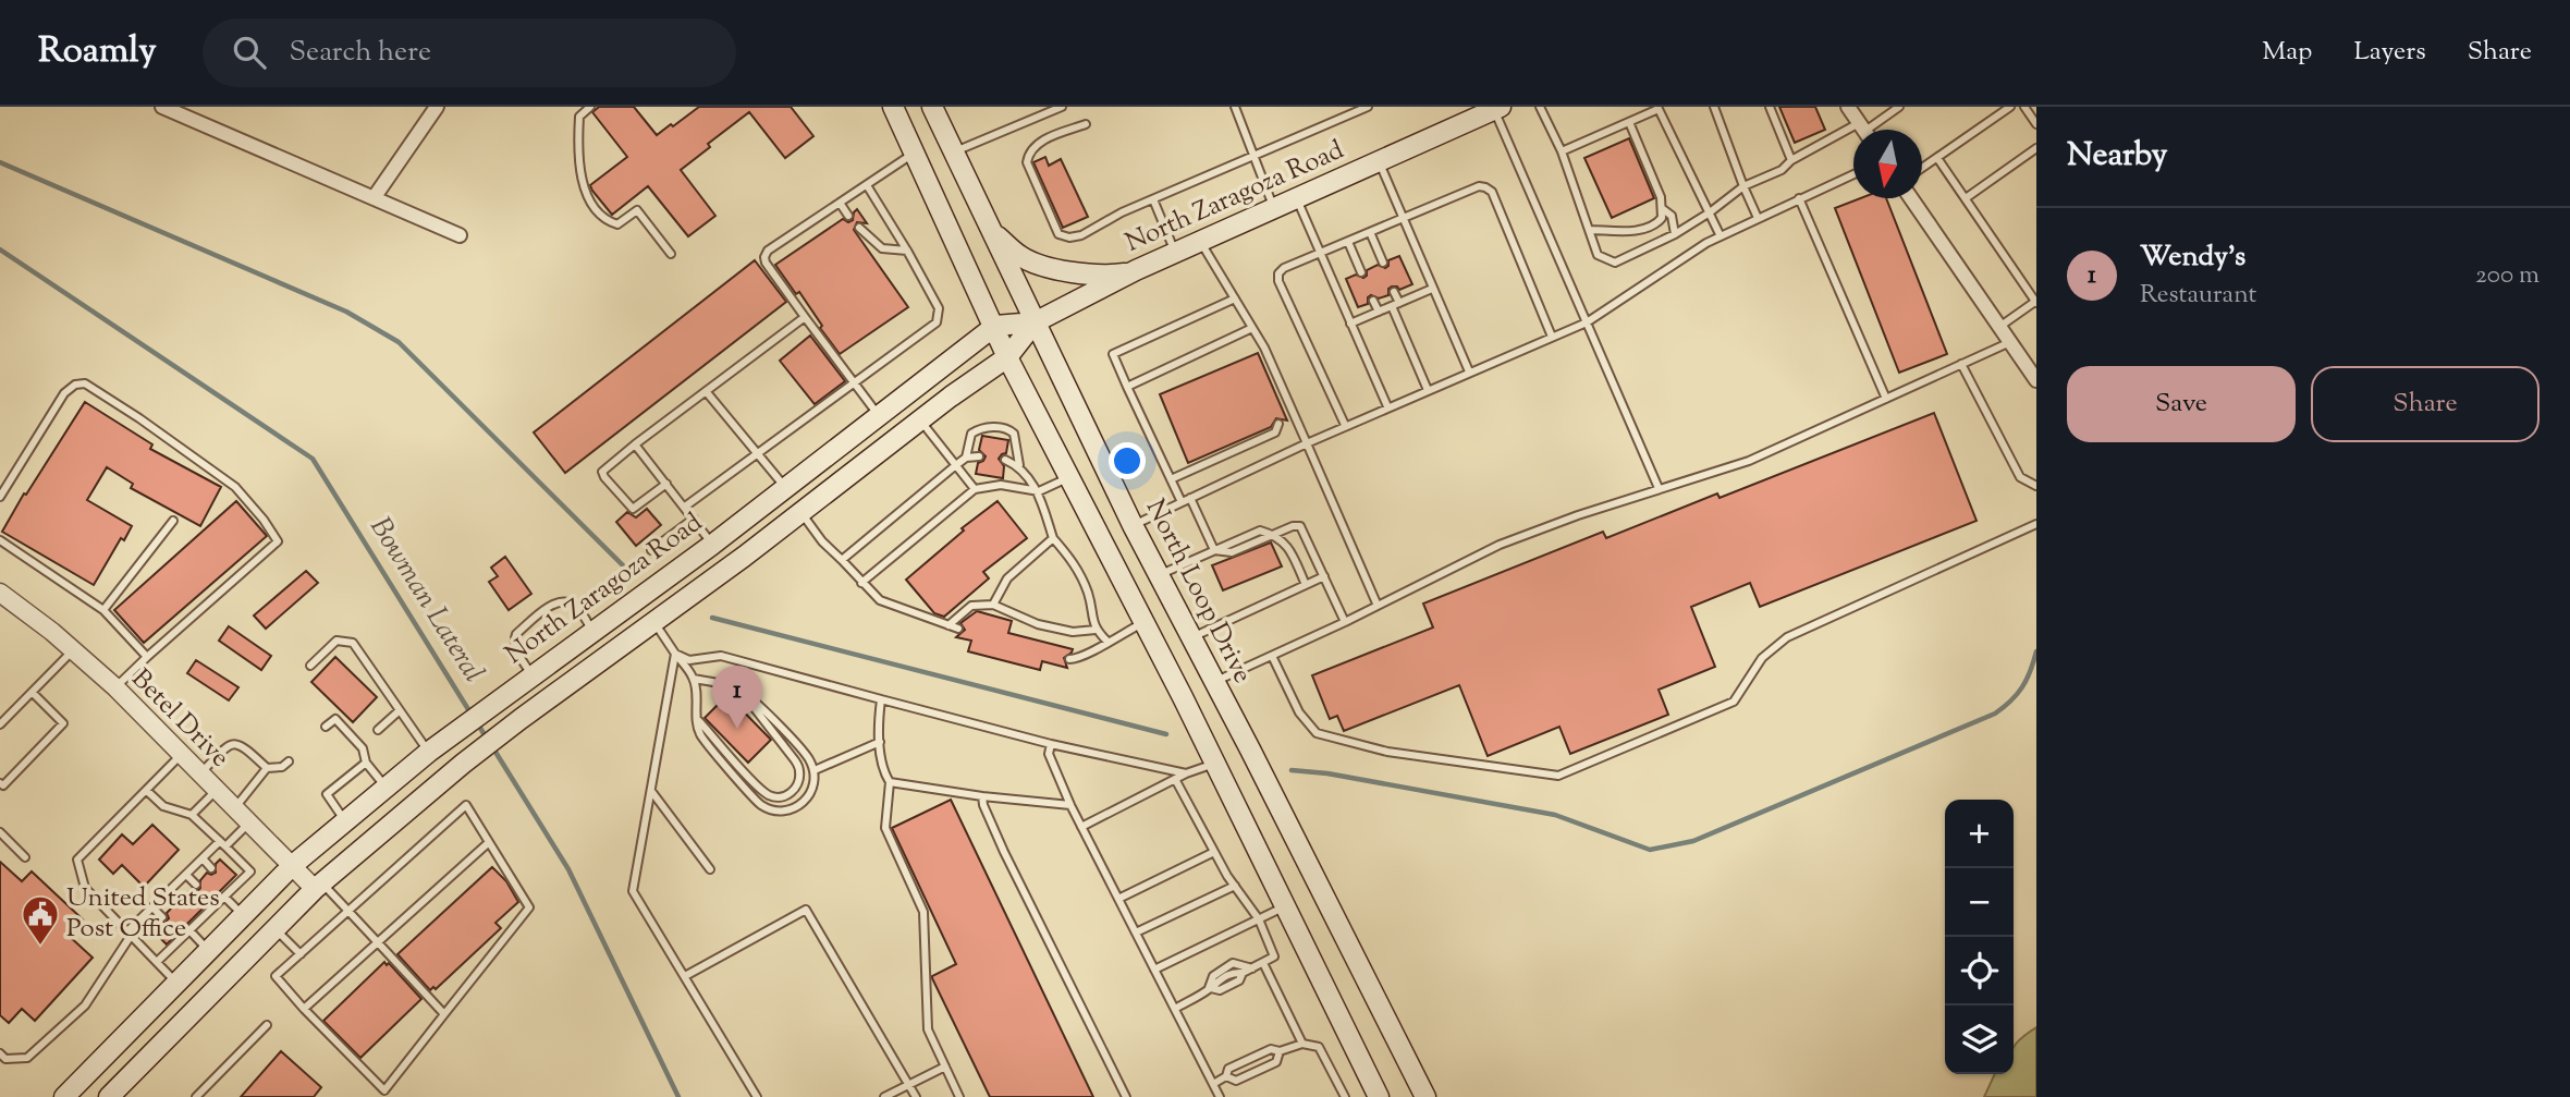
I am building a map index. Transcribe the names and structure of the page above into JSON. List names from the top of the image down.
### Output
{
  "streets": {
    "main road": ["North Zaragoza Road", "North Loop Drive"],
    "street": ["Betel Drive"]
  },
  "crossings": [
    ["North Zaragoza Road", "North Loop Drive"],
    ["North Zaragoza Road", "Betel Drive"]
  ],
  "water": ["Bowman Lateral"],
  "places": {
    "public building": ["United States Post Office"]
  },
  "north": "bottom",
  "page": {
    "header": "Roamly",
    "search": "Search here",
    "nav": ["Map", "Layers", "Share"],
    "heading": "Nearby",
    "list": [
      {
        "mark": "1",
        "name": "Wendy's",
        "note": "Restaurant",
        "value": "200 m"
      }
    ],
    "buttons": ["Save", "Share"],
    "pins": "1",
    "map_buttons": ["+", "−"]
  }
}
